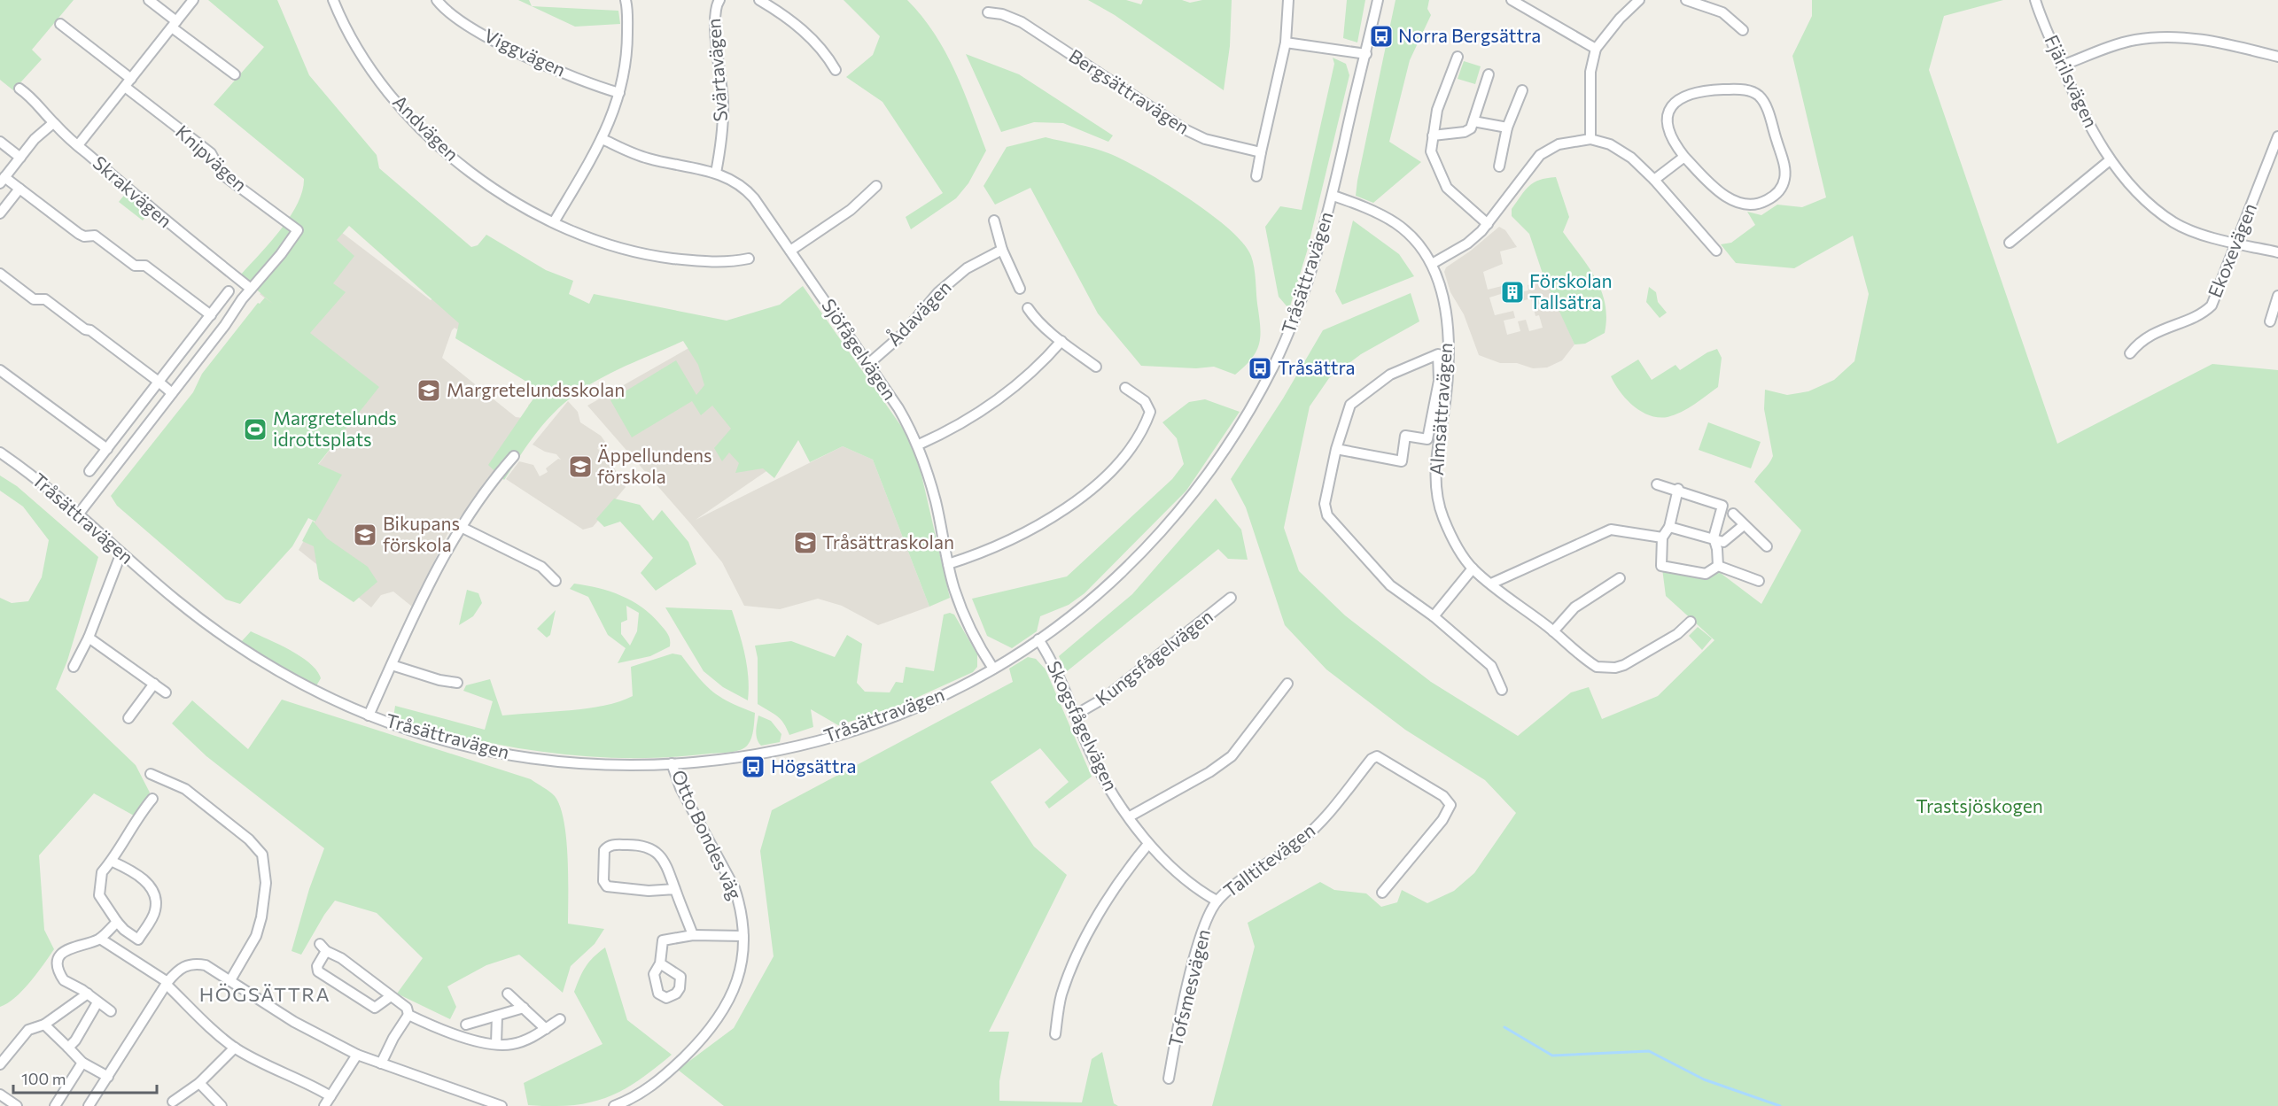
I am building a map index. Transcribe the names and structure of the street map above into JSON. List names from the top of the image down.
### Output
{
  "streets": {
    "street": [
      "Viggvägen",
      "Svärtavägen",
      "Fjärilsvägen",
      "Bergsättravägen",
      "Andvägen",
      "Knipvägen",
      "Skrakvägen",
      "Ekoxevägen",
      "Tråsättravägen",
      "Ådavägen",
      "Sjöfågelvägen",
      "Almsättravägen",
      "Kungsfågelvägen",
      "Skogsfågelvägen",
      "Otto Bondes väg",
      "Talltitevägen",
      "Tofsmesvägen"
    ]
  },
  "crossings": [
    ["Svärtavägen", "Sjöfågelvägen"],
    ["Fjärilsvägen", "Ekoxevägen"],
    ["Knipvägen", "Skrakvägen"],
    ["Tråsättravägen", "Sjöfågelvägen"],
    ["Tråsättravägen", "Almsättravägen"],
    ["Tråsättravägen", "Skogsfågelvägen"],
    ["Tråsättravägen", "Otto Bondes väg"],
    ["Ådavägen", "Sjöfågelvägen"],
    ["Kungsfågelvägen", "Skogsfågelvägen"],
    ["Skogsfågelvägen", "Talltitevägen"],
    ["Skogsfågelvägen", "Tofsmesvägen"],
    ["Talltitevägen", "Tofsmesvägen"]
  ],
  "districts": ["HÖGSÄTTRA"],
  "parks": ["Trastsjöskogen"],
  "places": {
    "bus stop": ["Norra Bergsättra", "Tråsättra", "Högsättra"],
    "building": ["Förskolan Tallsätra"],
    "school or university": [
      "Margretelundsskolan",
      "Äppellundens förskola",
      "Bikupans förskola",
      "Tråsättraskolan"
    ],
    "sports": ["Margretelunds idrottsplats"]
  },
  "scale_bar": "100 m"
}
